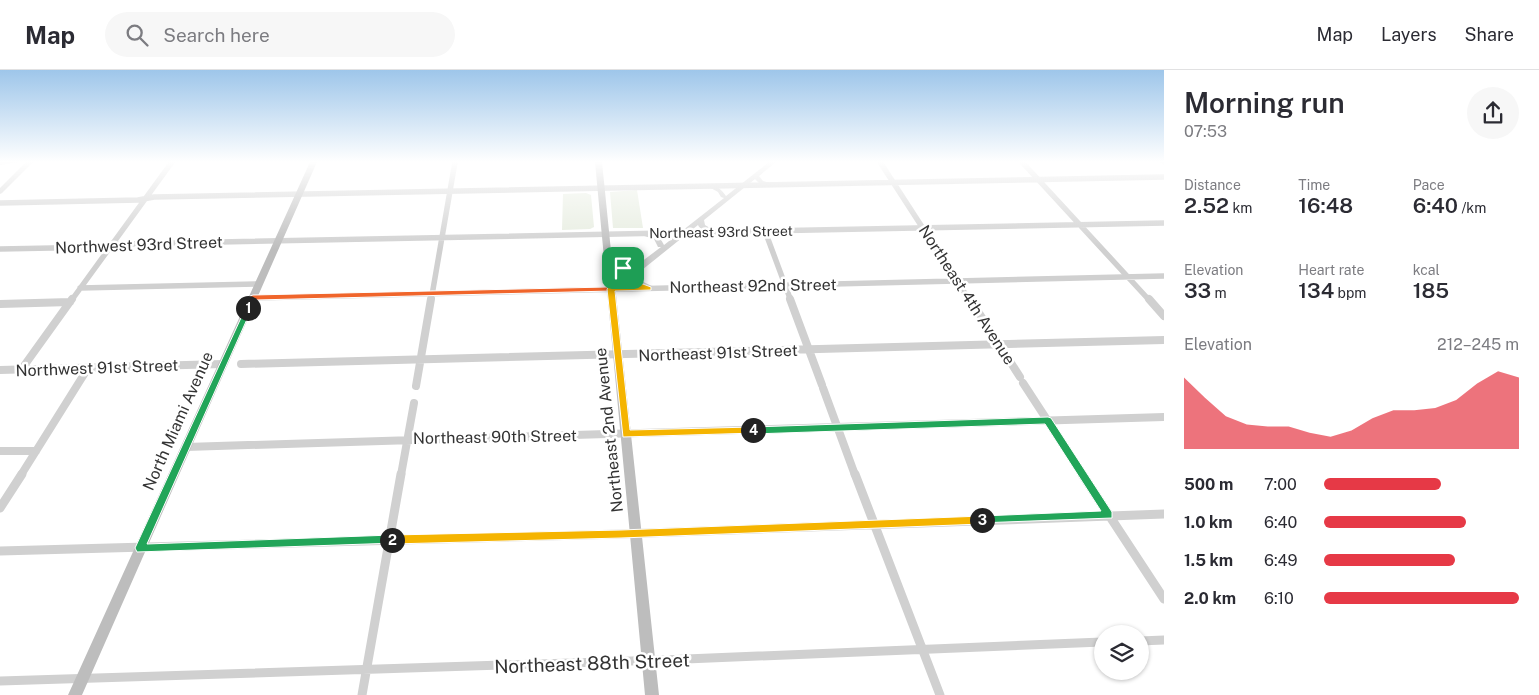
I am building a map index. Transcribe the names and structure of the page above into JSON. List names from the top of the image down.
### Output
{
  "streets": {
    "main road": ["North Miami Avenue", "Northeast 2nd Avenue"],
    "street": [
      "Northeast 93rd Street",
      "Northwest 93rd Street",
      "Northeast 92nd Street",
      "Northeast 4th Avenue",
      "Northeast 91st Street",
      "Northwest 91st Street",
      "Northeast 90th Street",
      "Northeast 88th Street"
    ]
  },
  "crossings": [
    ["Northeast 93rd Street", "Northwest 93rd Street"],
    ["Northeast 93rd Street", "Northeast 4th Avenue"],
    ["Northeast 93rd Street", "North Miami Avenue"],
    ["Northeast 93rd Street", "Northeast 2nd Avenue"],
    ["Northwest 93rd Street", "North Miami Avenue"],
    ["Northeast 92nd Street", "Northeast 4th Avenue"],
    ["Northeast 92nd Street", "North Miami Avenue"],
    ["Northeast 92nd Street", "Northeast 2nd Avenue"],
    ["Northeast 4th Avenue", "Northeast 91st Street"],
    ["Northeast 4th Avenue", "Northeast 90th Street"],
    ["Northeast 91st Street", "Northeast 2nd Avenue"],
    ["Northwest 91st Street", "North Miami Avenue"],
    ["North Miami Avenue", "Northeast 90th Street"],
    ["North Miami Avenue", "Northeast 88th Street"],
    ["Northeast 2nd Avenue", "Northeast 90th Street"],
    ["Northeast 2nd Avenue", "Northeast 88th Street"]
  ],
  "page": {
    "header": "Map",
    "search": "Search here",
    "nav": ["Map", "Layers", "Share"],
    "heading": ["Morning run", "07:53"],
    "stats": [
      ["Distance", "2.52 km"],
      ["Time", "16:48"],
      ["Pace", "6:40 /km"],
      ["Elevation", "33 m"],
      ["Heart rate", "134 bpm"],
      ["kcal", "185"]
    ],
    "pins": [
      "1",
      "4",
      "3",
      "2"
    ],
    "chart": ["Elevation", "212–245 m"],
    "list": [
      {
        "name": "500 m",
        "note": "7:00"
      },
      {
        "name": "1.0 km",
        "note": "6:40"
      },
      {
        "name": "1.5 km",
        "note": "6:49"
      },
      {
        "name": "2.0 km",
        "note": "6:10"
      }
    ]
  }
}
